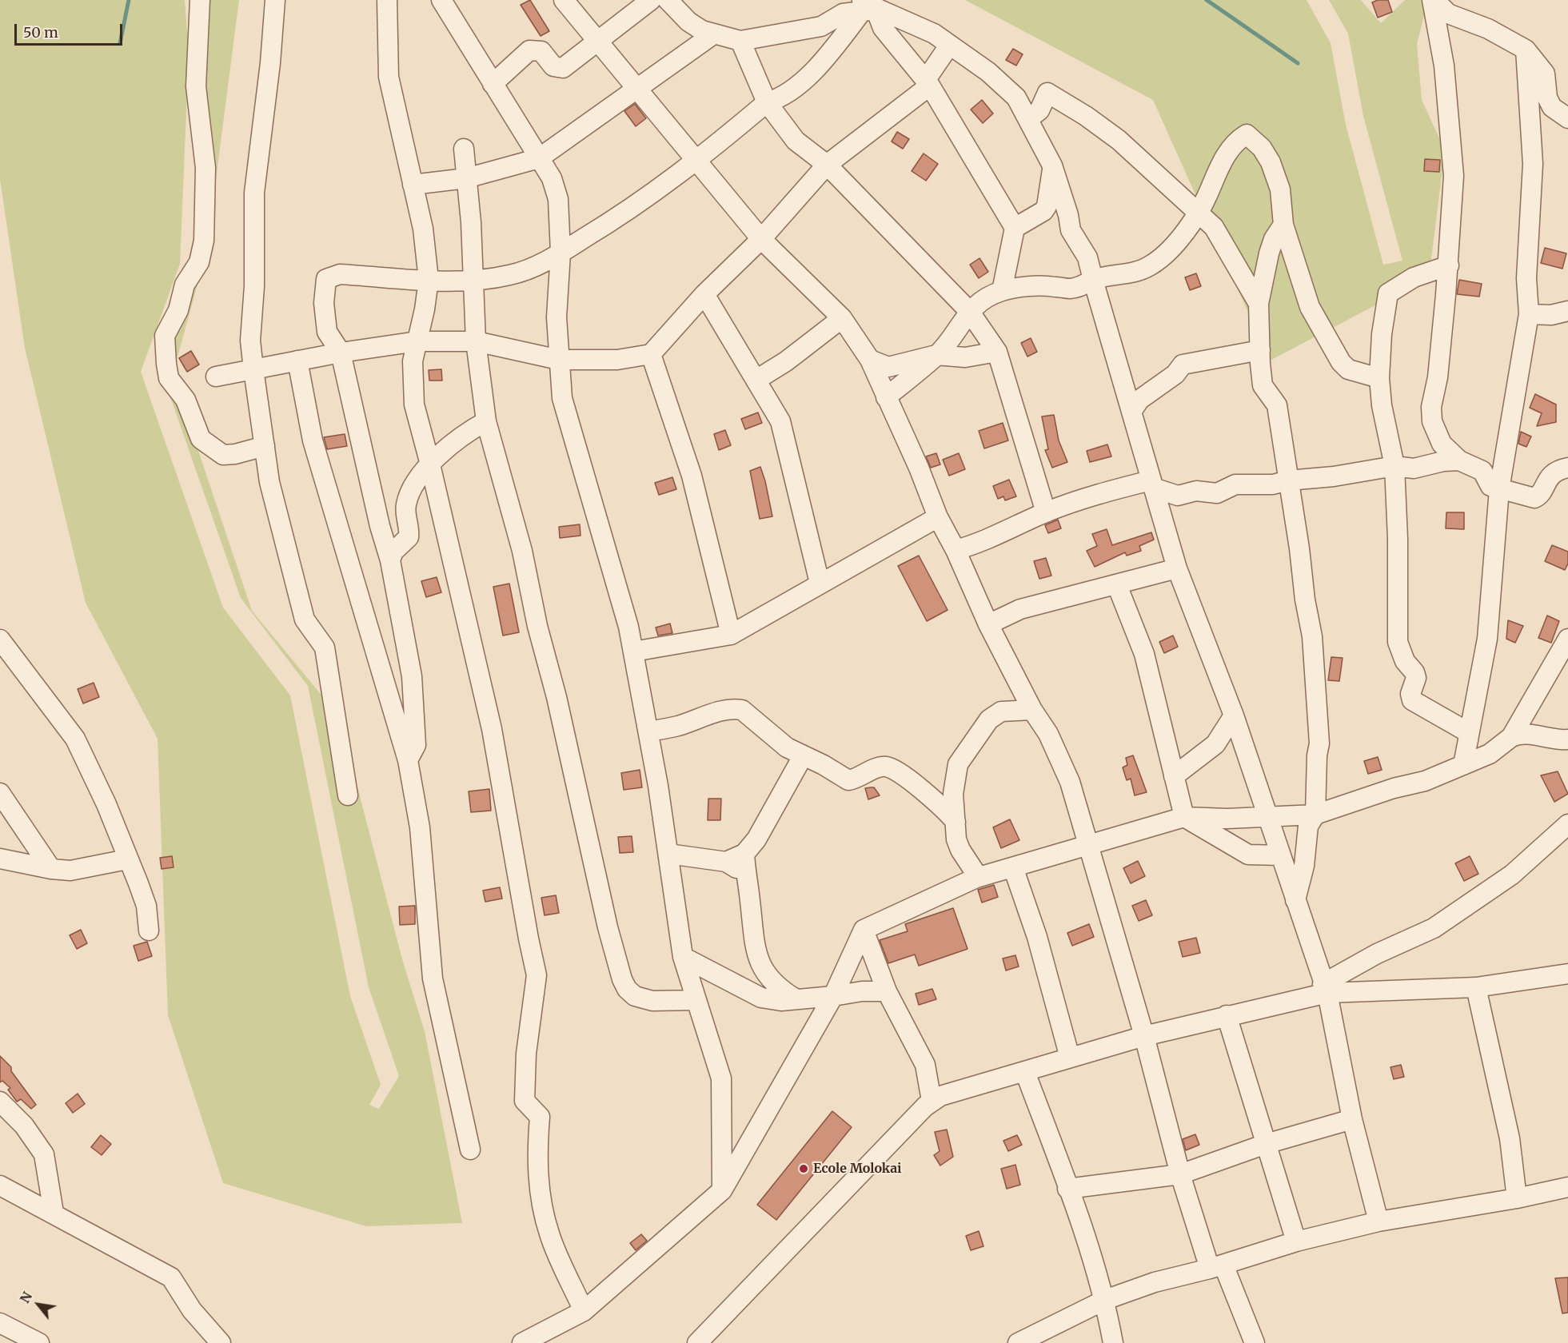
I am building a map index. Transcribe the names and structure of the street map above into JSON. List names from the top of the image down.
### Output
{
  "places": ["Ecole Molokai"],
  "scale_bar": "50 m",
  "north": "top left"
}
